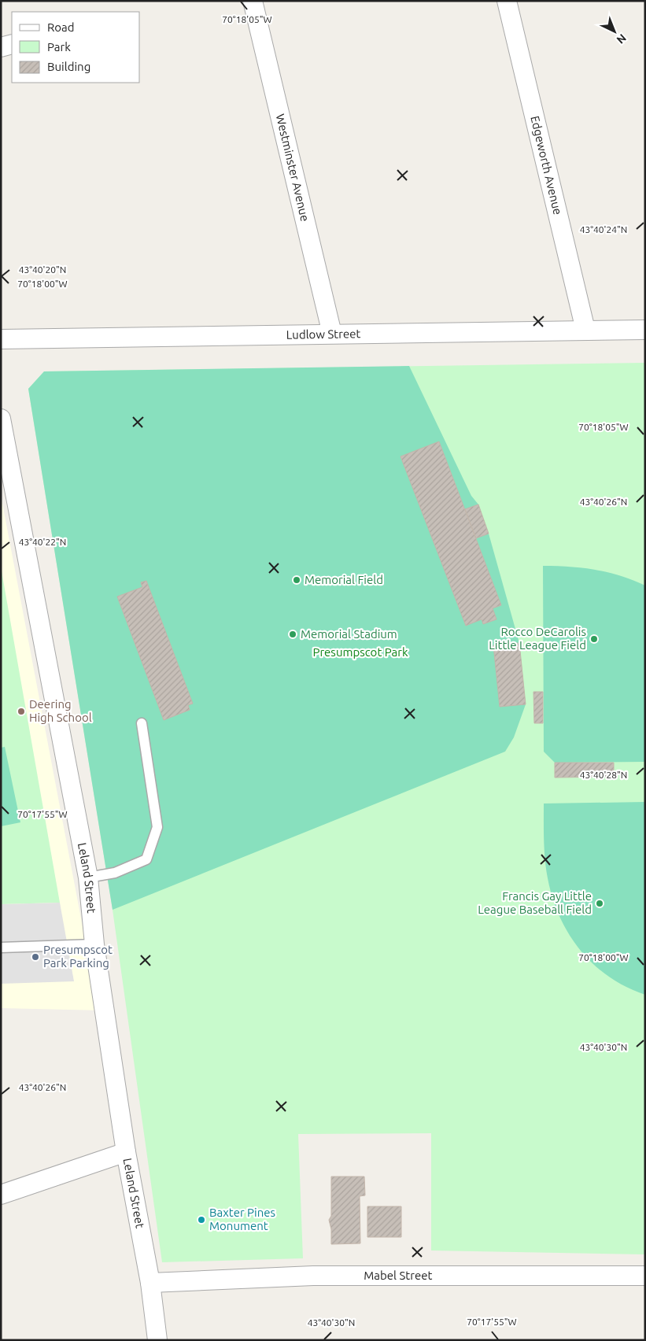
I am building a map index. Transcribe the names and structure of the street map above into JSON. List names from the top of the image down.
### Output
{
  "streets": {
    "street": [
      "Edgeworth Avenue",
      "Westminster Avenue",
      "Ludlow Street",
      "Leland Street",
      "Mabel Street"
    ]
  },
  "crossings": [
    ["Edgeworth Avenue", "Ludlow Street"],
    ["Westminster Avenue", "Ludlow Street"],
    ["Leland Street", "Mabel Street"]
  ],
  "parks": ["Presumpscot Park"],
  "places": [
    "Memorial Field",
    "Memorial Stadium",
    "Rocco DeCarolis Little League Field",
    "Deering High School",
    "Francis Gay Little League Baseball Field",
    "Presumpscot Park Parking",
    "Baxter Pines Monument"
  ],
  "legend": ["Road", "Park", "Building"],
  "north": "bottom right",
  "coordinates": [
    "70°18'05\"W",
    "43°40'24\"N",
    "43°40'20\"N",
    "70°18'00\"W",
    "43°40'26\"N",
    "43°40'22\"N",
    "43°40'28\"N",
    "70°17'55\"W",
    "43°40'30\"N"
  ]
}
